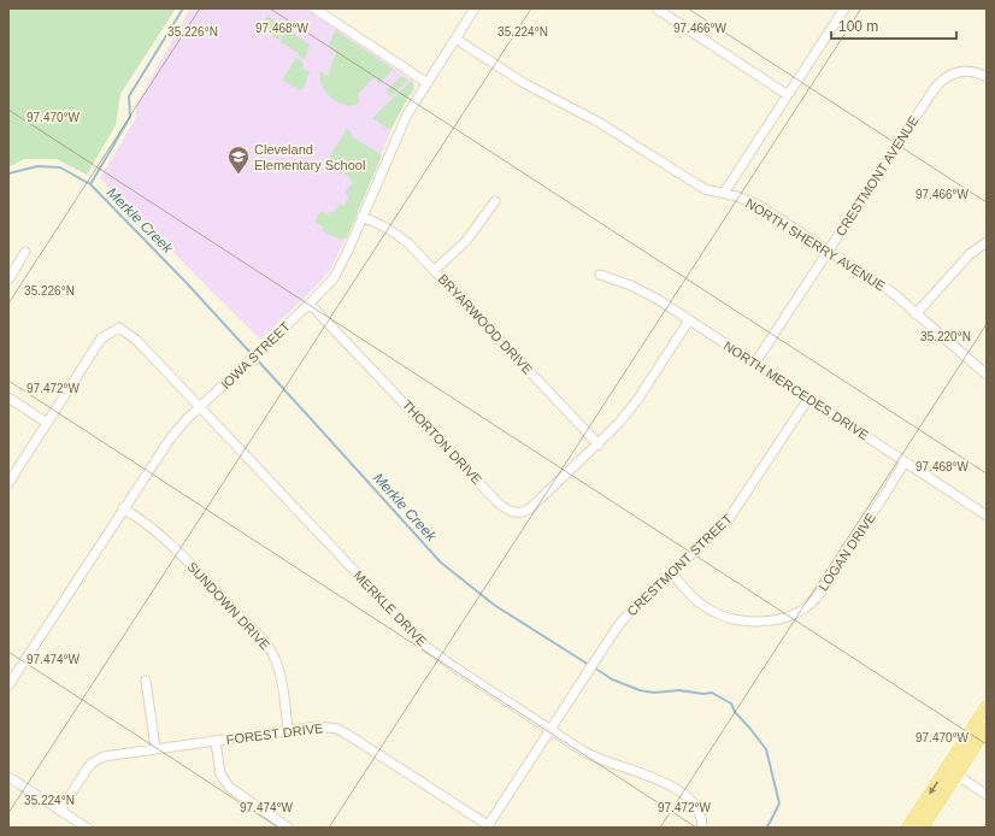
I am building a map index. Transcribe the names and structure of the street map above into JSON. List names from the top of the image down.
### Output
{
  "streets": {
    "street": [
      "CRESTMONT AVENUE",
      "NORTH SHERRY AVENUE",
      "BRYARWOOD DRIVE",
      "IOWA STREET",
      "NORTH MERCEDES DRIVE",
      "THORTON DRIVE",
      "LOGAN DRIVE",
      "CRESTMONT STREET",
      "SUNDOWN DRIVE",
      "MERKLE DRIVE",
      "FOREST DRIVE"
    ]
  },
  "crossings": [
    ["CRESTMONT AVENUE", "NORTH SHERRY AVENUE"],
    ["CRESTMONT AVENUE", "NORTH MERCEDES DRIVE"],
    ["NORTH SHERRY AVENUE", "IOWA STREET"],
    ["BRYARWOOD DRIVE", "IOWA STREET"],
    ["BRYARWOOD DRIVE", "THORTON DRIVE"],
    ["IOWA STREET", "THORTON DRIVE"],
    ["IOWA STREET", "SUNDOWN DRIVE"],
    ["IOWA STREET", "MERKLE DRIVE"],
    ["NORTH MERCEDES DRIVE", "THORTON DRIVE"],
    ["NORTH MERCEDES DRIVE", "LOGAN DRIVE"],
    ["NORTH MERCEDES DRIVE", "CRESTMONT STREET"],
    ["LOGAN DRIVE", "CRESTMONT STREET"],
    ["CRESTMONT STREET", "MERKLE DRIVE"],
    ["CRESTMONT STREET", "FOREST DRIVE"],
    ["SUNDOWN DRIVE", "FOREST DRIVE"]
  ],
  "water": ["Merkle Creek"],
  "places": {
    "school or university": ["Cleveland Elementary School"]
  },
  "scale_bar": "100 m",
  "coordinates": [
    "97.468°W",
    "97.466°W",
    "35.226°N",
    "35.224°N",
    "97.470°W",
    "35.220°N",
    "97.472°W",
    "97.474°W"
  ]
}
